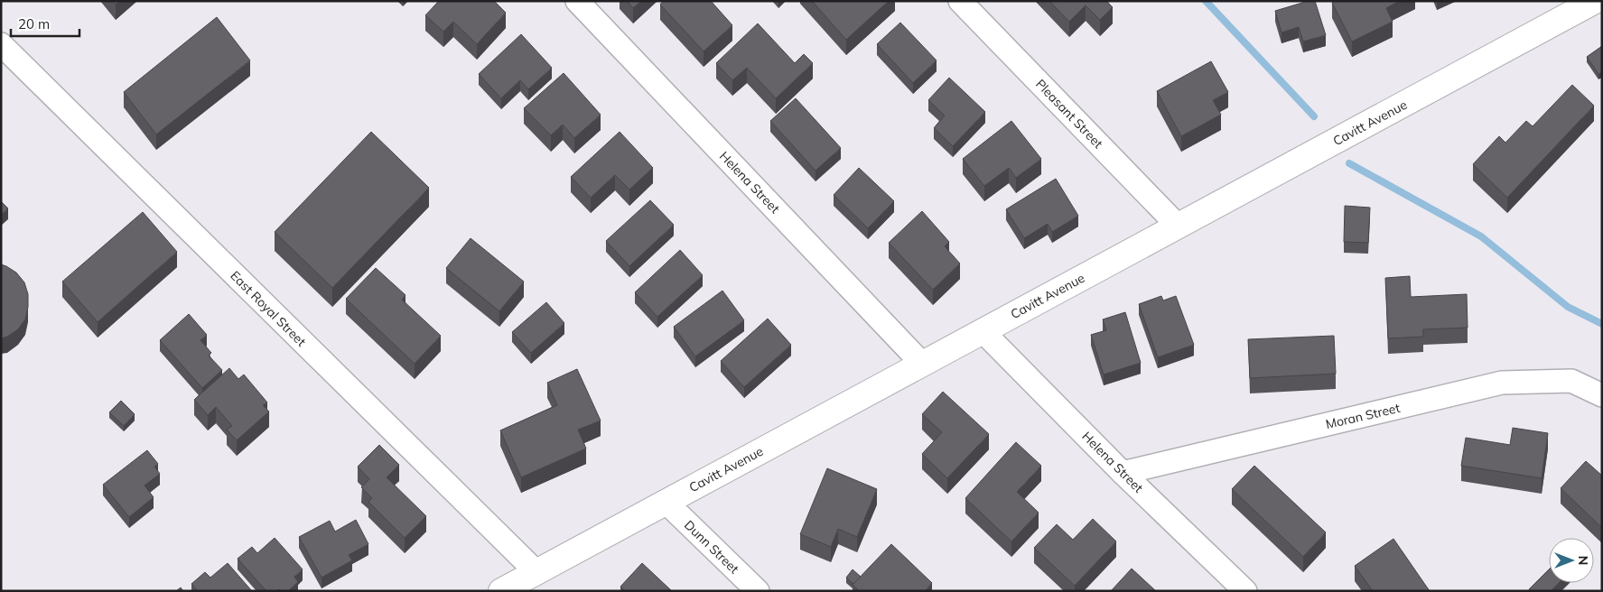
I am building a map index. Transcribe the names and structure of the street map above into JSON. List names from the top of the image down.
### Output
{
  "streets": {
    "street": [
      "Pleasant Street",
      "Cavitt Avenue",
      "Helena Street",
      "East Royal Street",
      "Moran Street",
      "Dunn Street"
    ]
  },
  "crossings": [
    ["Pleasant Street", "Cavitt Avenue"],
    ["Cavitt Avenue", "Helena Street"],
    ["Cavitt Avenue", "East Royal Street"],
    ["Cavitt Avenue", "Dunn Street"],
    ["Helena Street", "Moran Street"]
  ],
  "scale_bar": "20 m",
  "north": "right"
}
